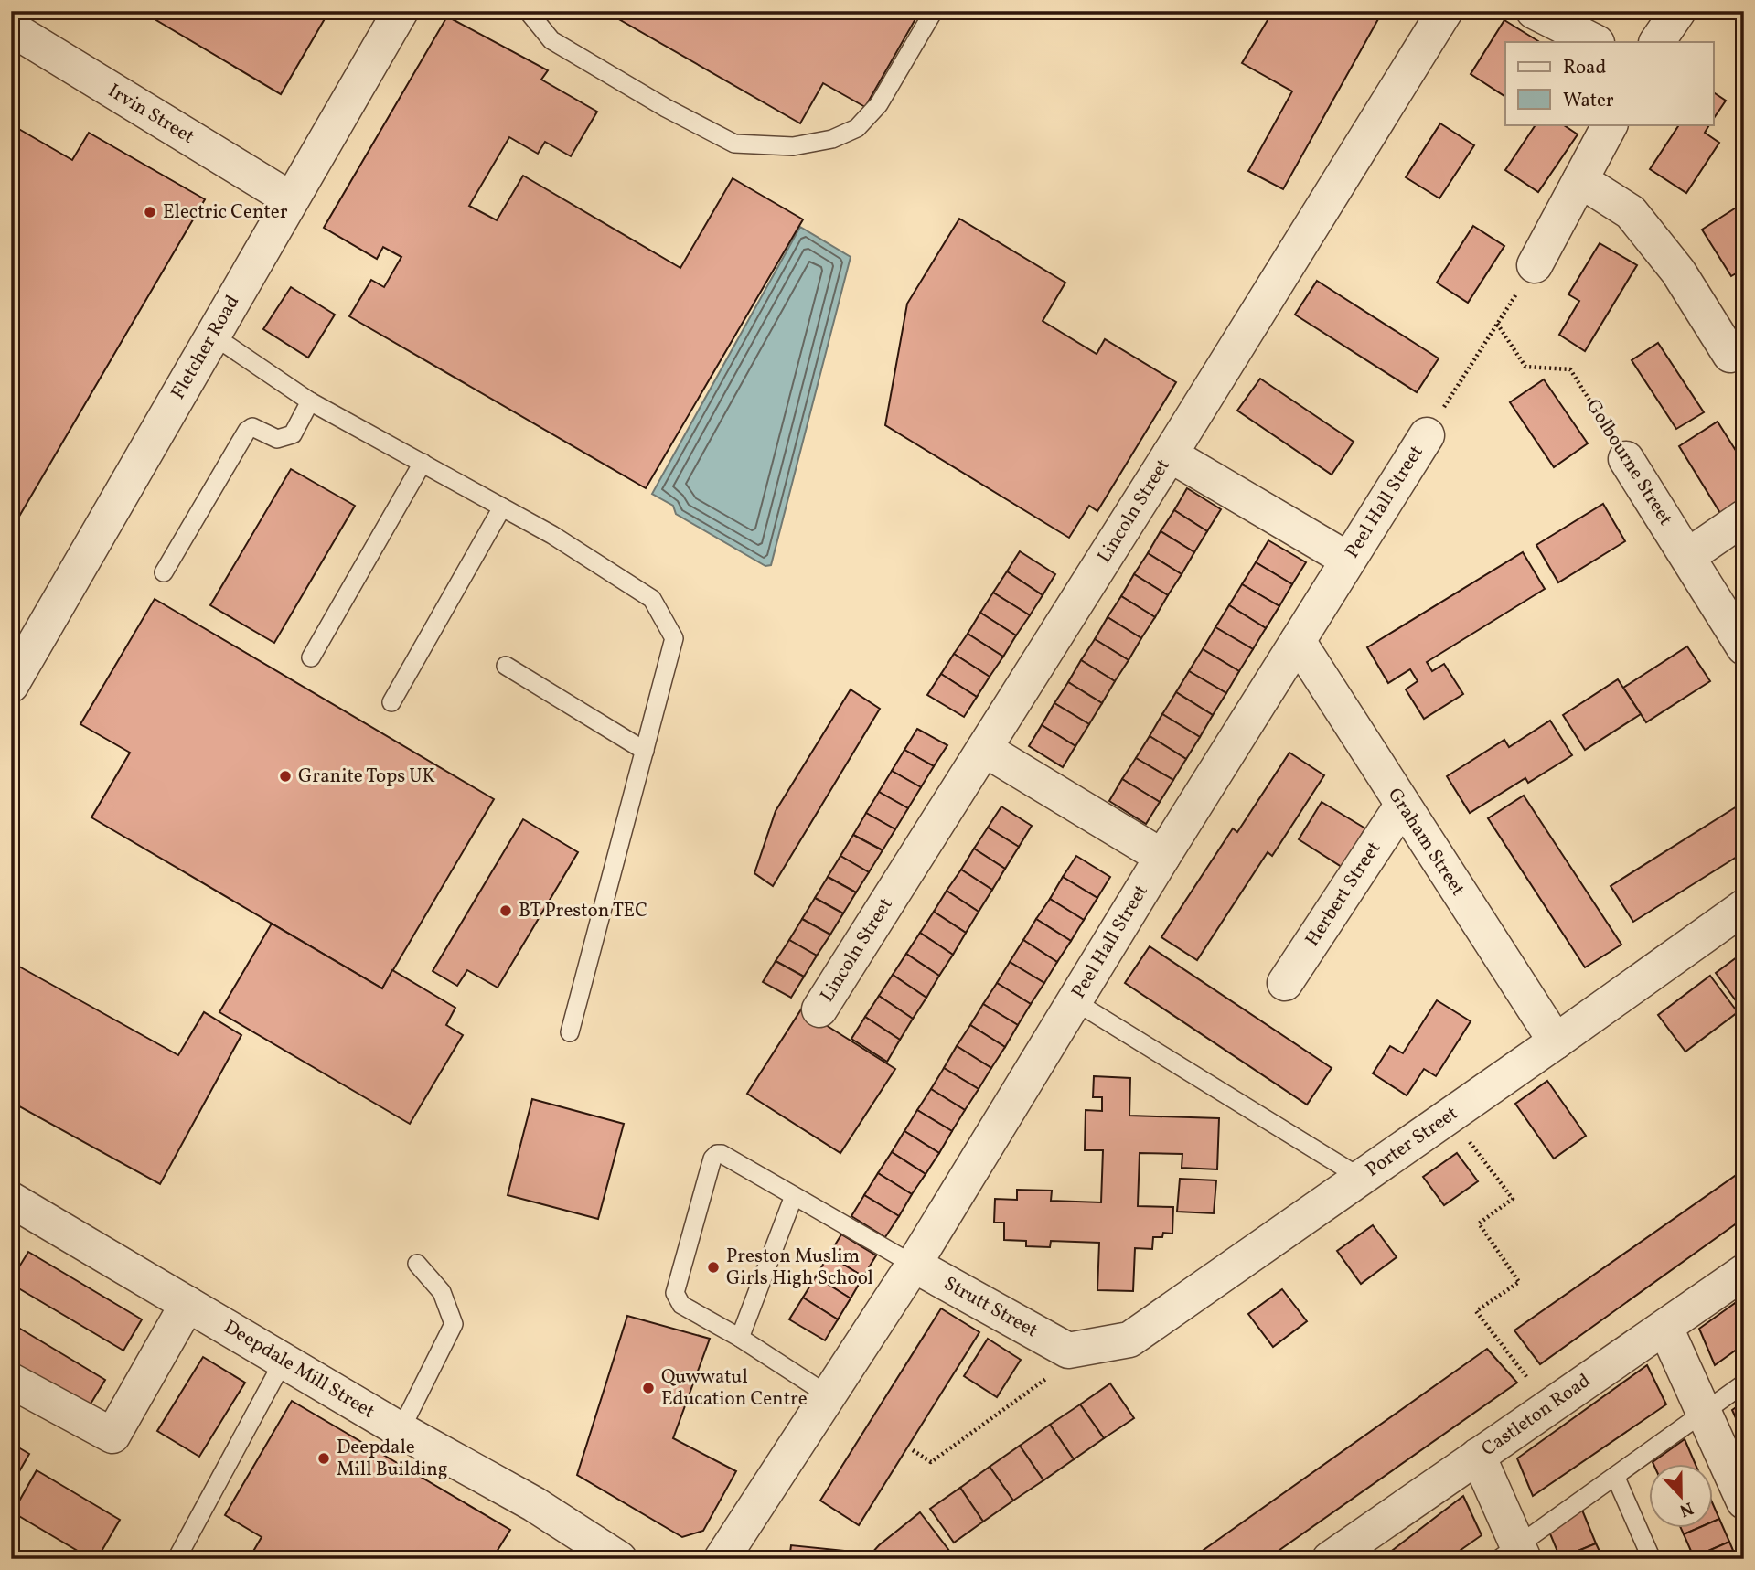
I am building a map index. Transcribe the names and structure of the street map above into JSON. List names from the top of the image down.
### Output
{
  "streets": {
    "street": [
      "Irvin Street",
      "Fletcher Road",
      "Golbourne Street",
      "Peel Hall Street",
      "Lincoln Street",
      "Graham Street",
      "Herbert Street",
      "Porter Street",
      "Strutt Street",
      "Deepdale Mill Street",
      "Castleton Road"
    ]
  },
  "crossings": [
    ["Irvin Street", "Fletcher Road"],
    ["Golbourne Street", "Peel Hall Street"],
    ["Peel Hall Street", "Graham Street"],
    ["Peel Hall Street", "Strutt Street"],
    ["Graham Street", "Herbert Street"],
    ["Graham Street", "Porter Street"],
    ["Porter Street", "Strutt Street"]
  ],
  "places": [
    "Electric Center",
    "Granite Tops UK",
    "BT Preston TEC",
    "Preston Muslim Girls High School",
    "Quwwatul Education Centre",
    "Deepdale Mill Building"
  ],
  "legend": ["Road", "Water"],
  "north": "bottom"
}
